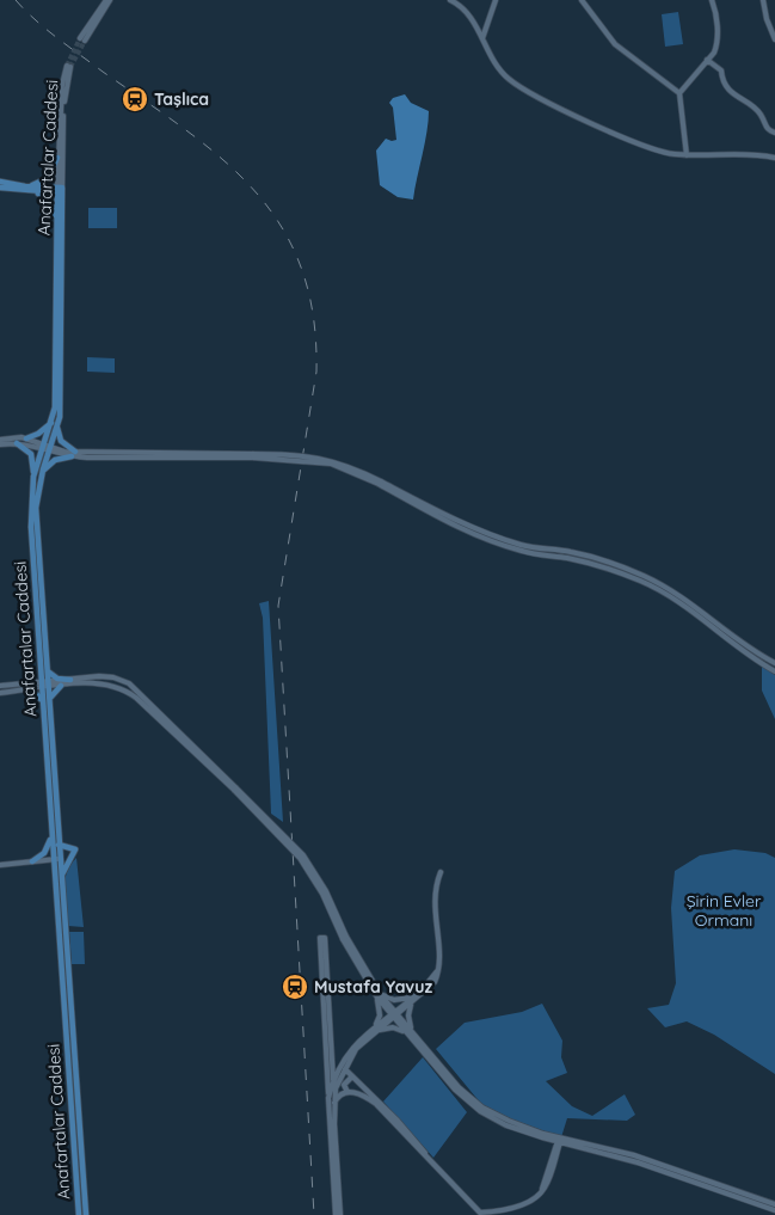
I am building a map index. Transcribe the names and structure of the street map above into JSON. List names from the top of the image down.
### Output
{
  "streets": {
    "main road": ["Anafartalar Caddesi"]
  },
  "parks": ["Şirin Evler Ormanı"],
  "places": {
    "station": ["Taşlıca", "Mustafa Yavuz"]
  }
}
